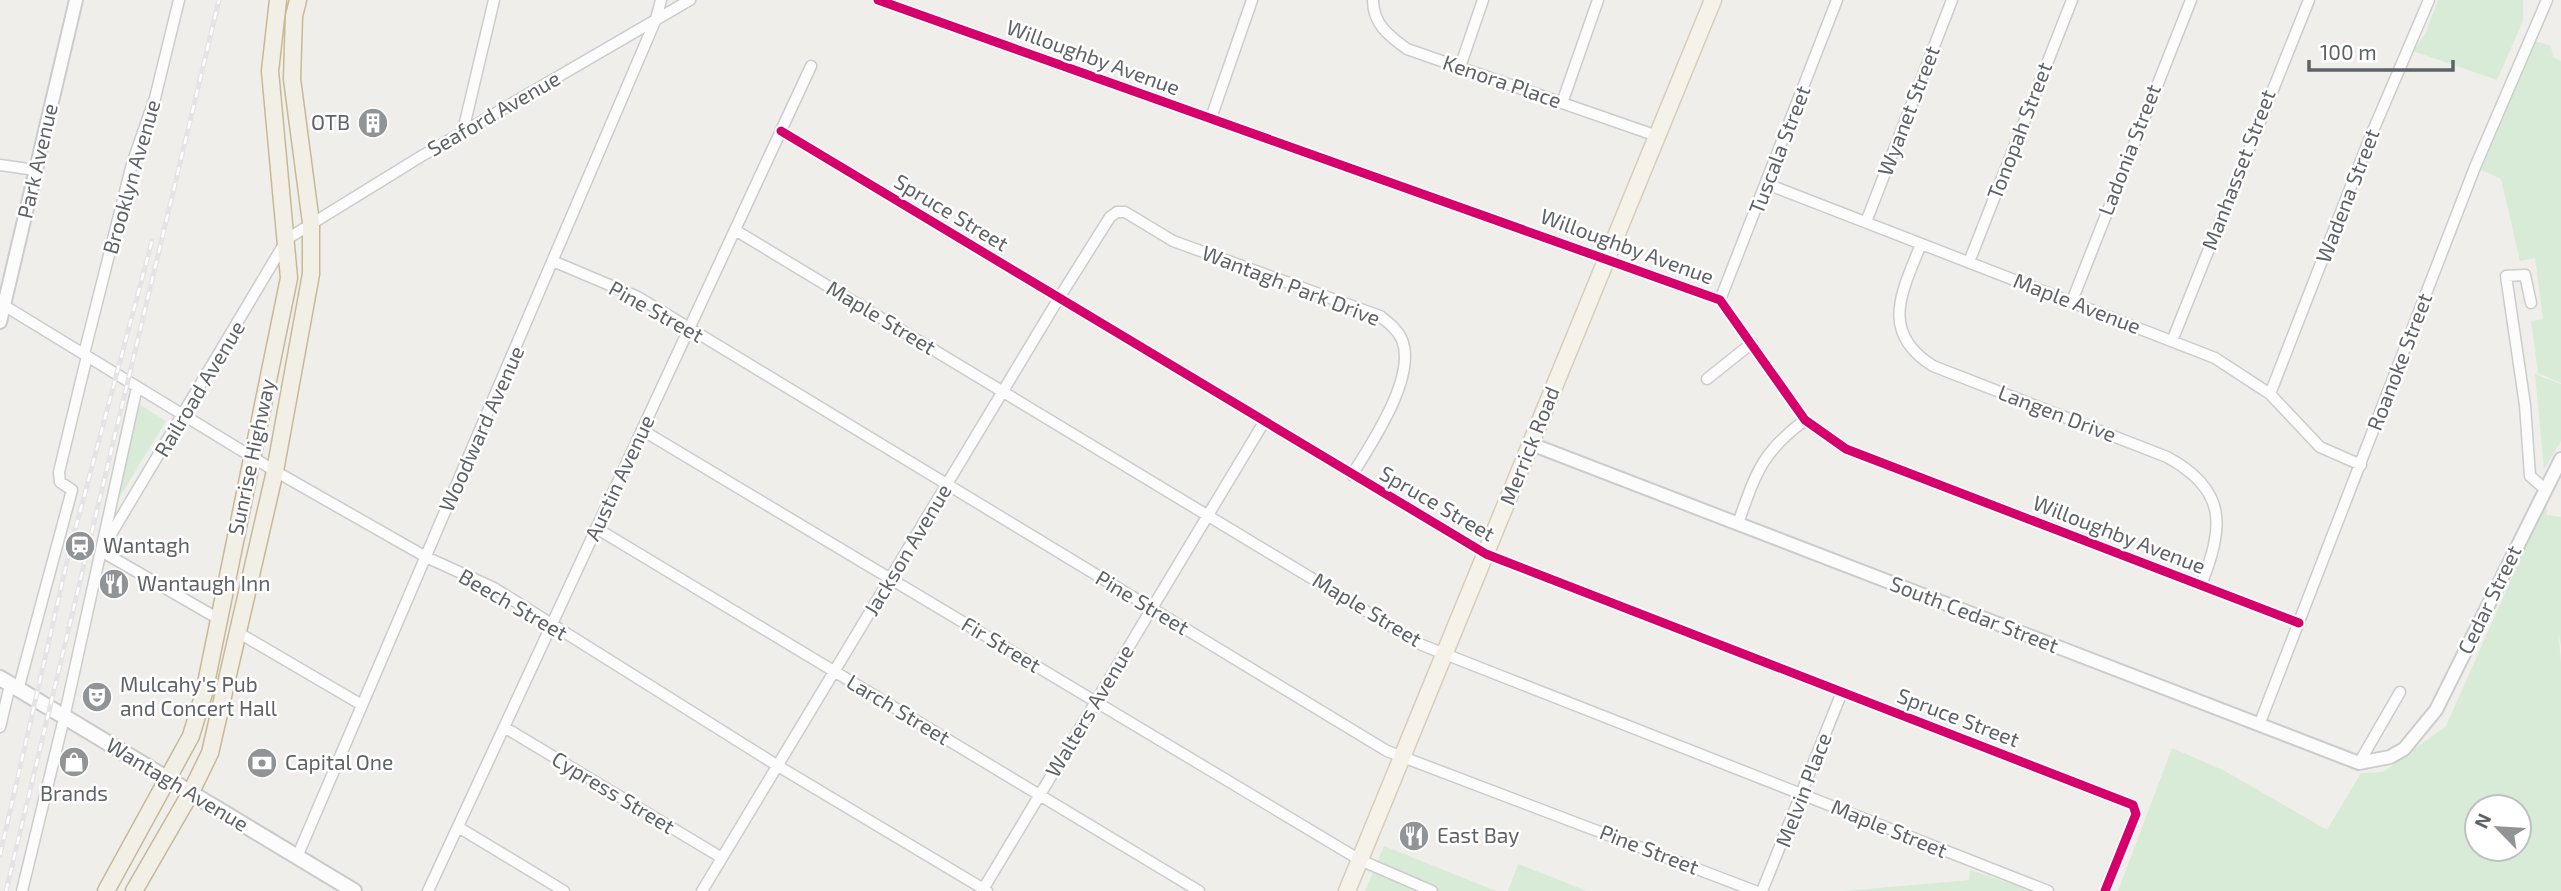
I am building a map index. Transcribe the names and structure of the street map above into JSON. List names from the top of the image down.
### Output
{
  "streets": {
    "highway": ["Sunrise Highway"],
    "main road": ["Merrick Road", "Wantagh Avenue"],
    "street": [
      "Willoughby Avenue",
      "Kenora Place",
      "Wyanet Street",
      "Seaford Avenue",
      "Tonopah Street",
      "Tuscala Street",
      "Ladonia Street",
      "Park Avenue",
      "Manhasset Street",
      "Brooklyn Avenue",
      "Wadena Street",
      "Spruce Street",
      "Wantagh Park Drive",
      "Maple Avenue",
      "Pine Street",
      "Maple Street",
      "Roanoke Street",
      "Railroad Avenue",
      "Langen Drive",
      "Woodward Avenue",
      "Austin Avenue",
      "Jackson Avenue",
      "Cedar Street",
      "Beech Street",
      "South Cedar Street",
      "Fir Street",
      "Larch Street",
      "Walters Avenue",
      "Melvin Place",
      "Cypress Street"
    ]
  },
  "crossings": [
    ["Willoughby Avenue", "Tuscala Street"],
    ["Willoughby Avenue", "Roanoke Street"],
    ["Willoughby Avenue", "Langen Drive"],
    ["Willoughby Avenue", "Merrick Road"],
    ["Kenora Place", "Merrick Road"],
    ["Wyanet Street", "Maple Avenue"],
    ["Seaford Avenue", "Railroad Avenue"],
    ["Seaford Avenue", "Woodward Avenue"],
    ["Seaford Avenue", "Sunrise Highway"],
    ["Tonopah Street", "Maple Avenue"],
    ["Tuscala Street", "Maple Avenue"],
    ["Ladonia Street", "Maple Avenue"],
    ["Park Avenue", "Beech Street"],
    ["Manhasset Street", "Maple Avenue"],
    ["Brooklyn Avenue", "Beech Street"],
    ["Brooklyn Avenue", "Wantagh Avenue"],
    ["Wadena Street", "Maple Avenue"],
    ["Spruce Street", "Wantagh Park Drive"],
    ["Spruce Street", "Merrick Road"],
    ["Spruce Street", "Austin Avenue"],
    ["Spruce Street", "Jackson Avenue"],
    ["Spruce Street", "Walters Avenue"],
    ["Spruce Street", "Melvin Place"],
    ["Wantagh Park Drive", "Jackson Avenue"],
    ["Maple Avenue", "Roanoke Street"],
    ["Maple Avenue", "Langen Drive"],
    ["Pine Street", "Woodward Avenue"],
    ["Pine Street", "Merrick Road"],
    ["Pine Street", "Austin Avenue"],
    ["Pine Street", "Jackson Avenue"],
    ["Pine Street", "Walters Avenue"],
    ["Maple Street", "Merrick Road"],
    ["Maple Street", "Austin Avenue"],
    ["Maple Street", "Jackson Avenue"],
    ["Maple Street", "Walters Avenue"],
    ["Maple Street", "Melvin Place"],
    ["Roanoke Street", "South Cedar Street"],
    ["Railroad Avenue", "Sunrise Highway"],
    ["Railroad Avenue", "Beech Street"],
    ["Railroad Avenue", "Wantagh Avenue"],
    ["Woodward Avenue", "Beech Street"],
    ["Woodward Avenue", "Wantagh Avenue"],
    ["Merrick Road", "South Cedar Street"],
    ["Merrick Road", "Fir Street"],
    ["Sunrise Highway", "Beech Street"],
    ["Sunrise Highway", "Wantagh Avenue"],
    ["Austin Avenue", "Beech Street"],
    ["Austin Avenue", "Fir Street"],
    ["Austin Avenue", "Larch Street"],
    ["Austin Avenue", "Cypress Street"],
    ["Jackson Avenue", "Beech Street"],
    ["Jackson Avenue", "Fir Street"],
    ["Jackson Avenue", "Larch Street"],
    ["Jackson Avenue", "Cypress Street"],
    ["Cedar Street", "South Cedar Street"],
    ["Beech Street", "Walters Avenue"],
    ["Fir Street", "Walters Avenue"],
    ["Larch Street", "Walters Avenue"]
  ],
  "places": {
    "building": ["OTB"],
    "station": ["Wantagh"],
    "restaurant": ["Wantaugh Inn", "East Bay"],
    "theatre": ["Mulcahy's Pub and Concert Hall"],
    "shop": ["Brands"],
    "bank": ["Capital One"]
  },
  "scale_bar": "100 m",
  "north": "top left"
}
